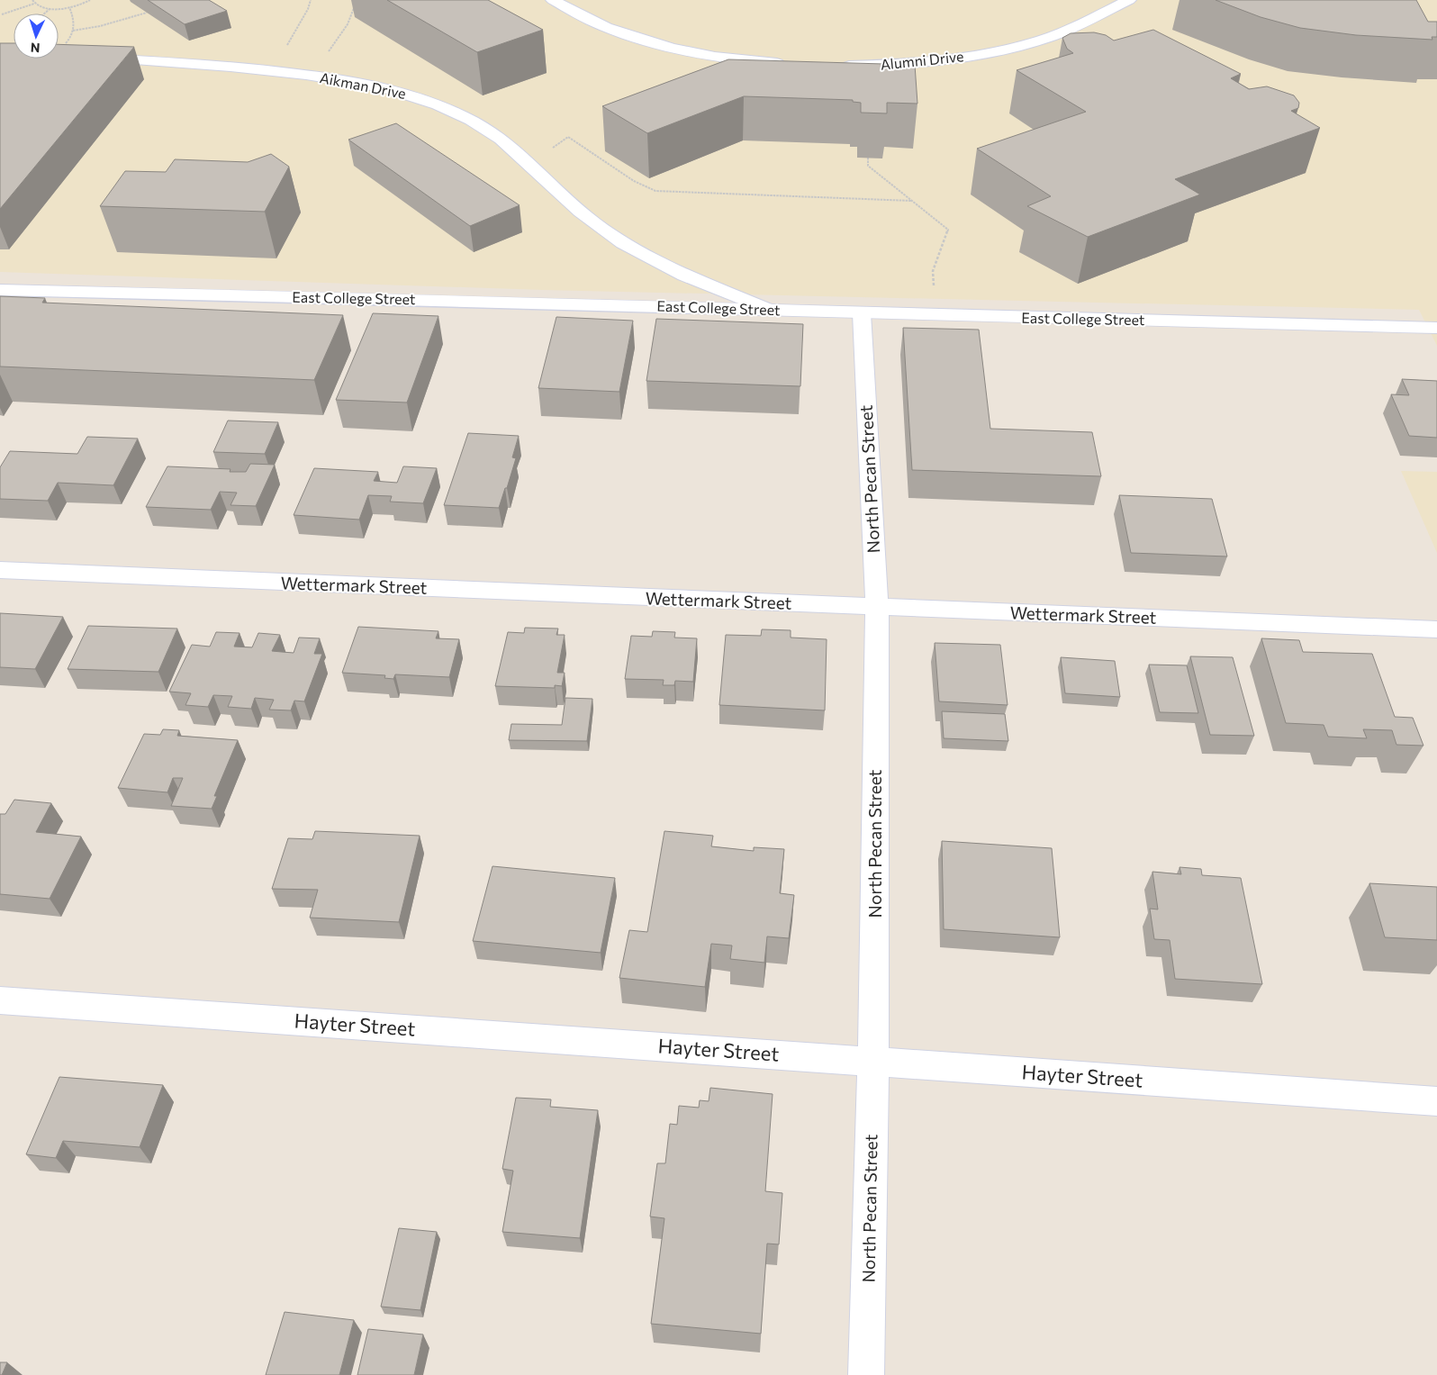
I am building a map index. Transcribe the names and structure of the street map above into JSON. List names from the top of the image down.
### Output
{
  "streets": {
    "street": [
      "Alumni Drive",
      "Aikman Drive",
      "East College Street",
      "North Pecan Street",
      "Wettermark Street",
      "Hayter Street"
    ]
  },
  "crossings": [
    ["Aikman Drive", "East College Street"],
    ["East College Street", "North Pecan Street"],
    ["North Pecan Street", "Wettermark Street"],
    ["North Pecan Street", "Hayter Street"]
  ],
  "north": "bottom"
}
